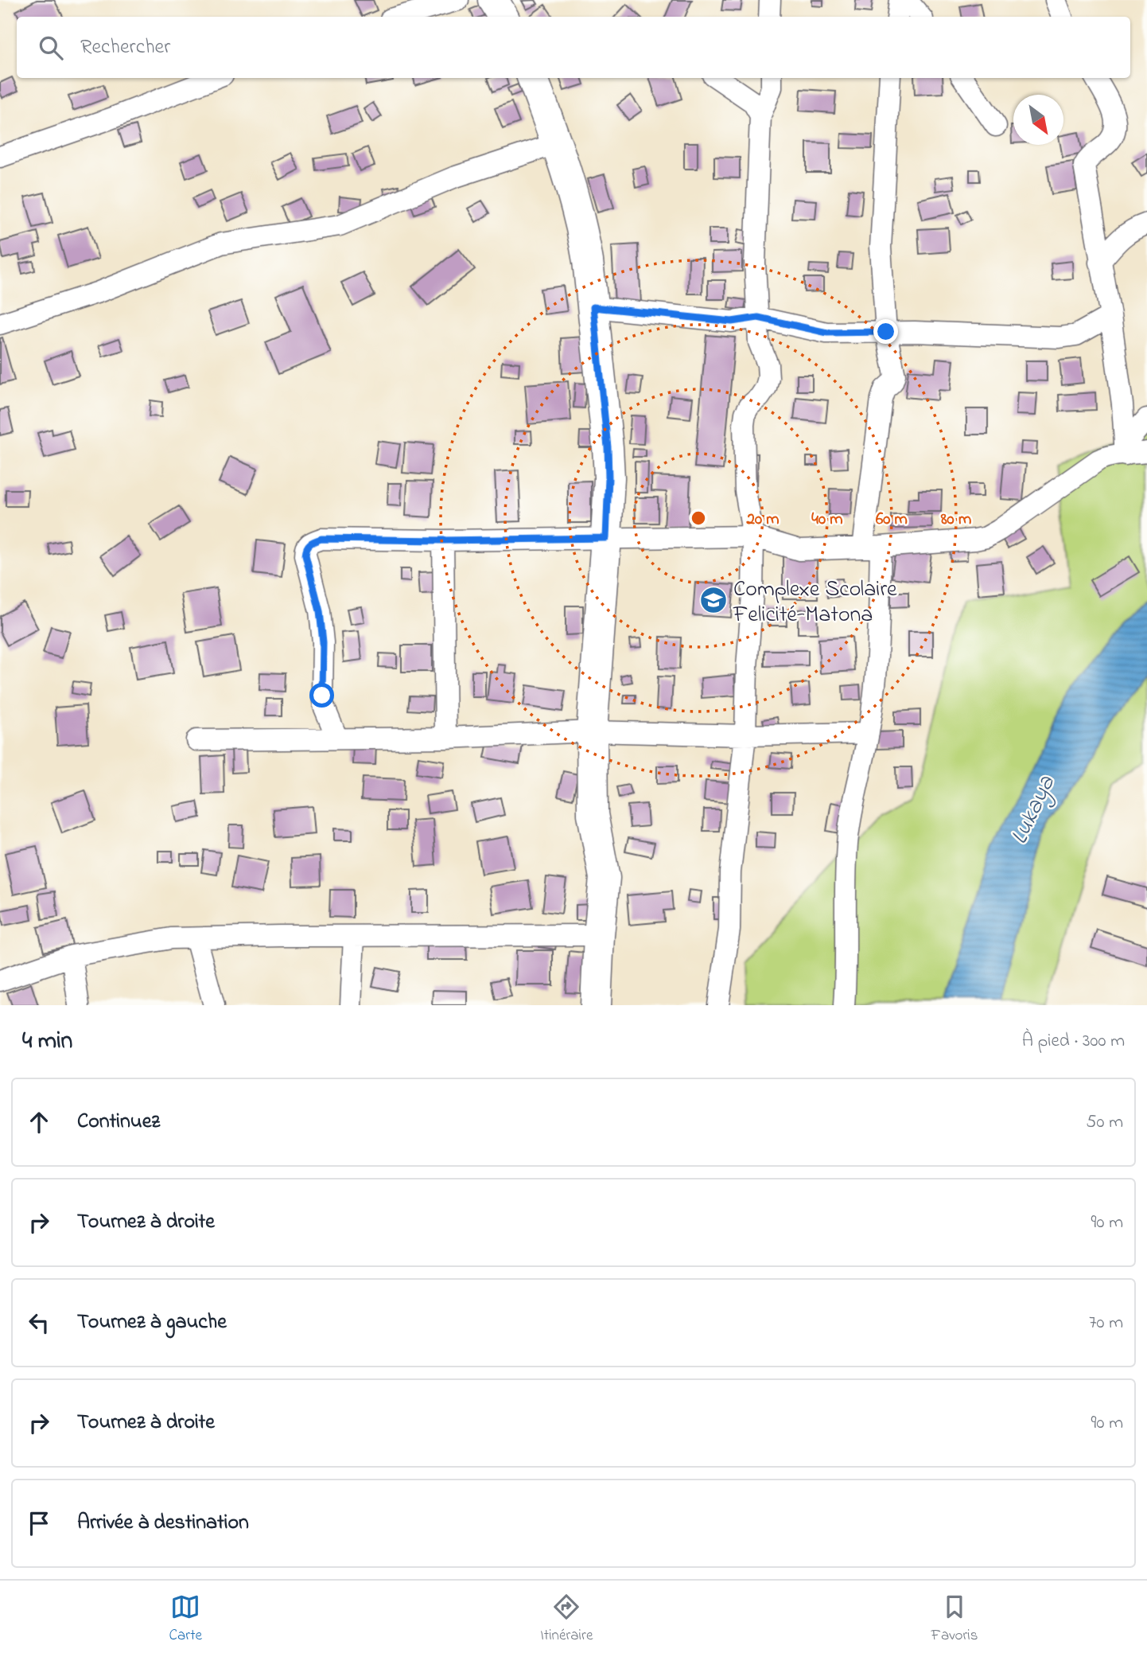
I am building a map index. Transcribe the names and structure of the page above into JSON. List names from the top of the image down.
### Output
{
  "water": ["Lukaya"],
  "places": {
    "school or university": ["Complexe Scolaire Felicité-Matona"]
  },
  "north": "bottom right",
  "page": {
    "search": "Rechercher",
    "heading": ["4 min", "À pied · 300 m"],
    "list": [
      ["Continuez", "50 m"],
      ["Tournez à droite", "90 m"],
      ["Tournez à gauche", "70 m"],
      ["Tournez à droite", "90 m"],
      "Arrivée à destination"
    ],
    "nav": ["Carte", "Itinéraire", "Favoris"]
  },
  "rings": [
    "20 m",
    "40 m",
    "60 m",
    "80 m"
  ]
}
